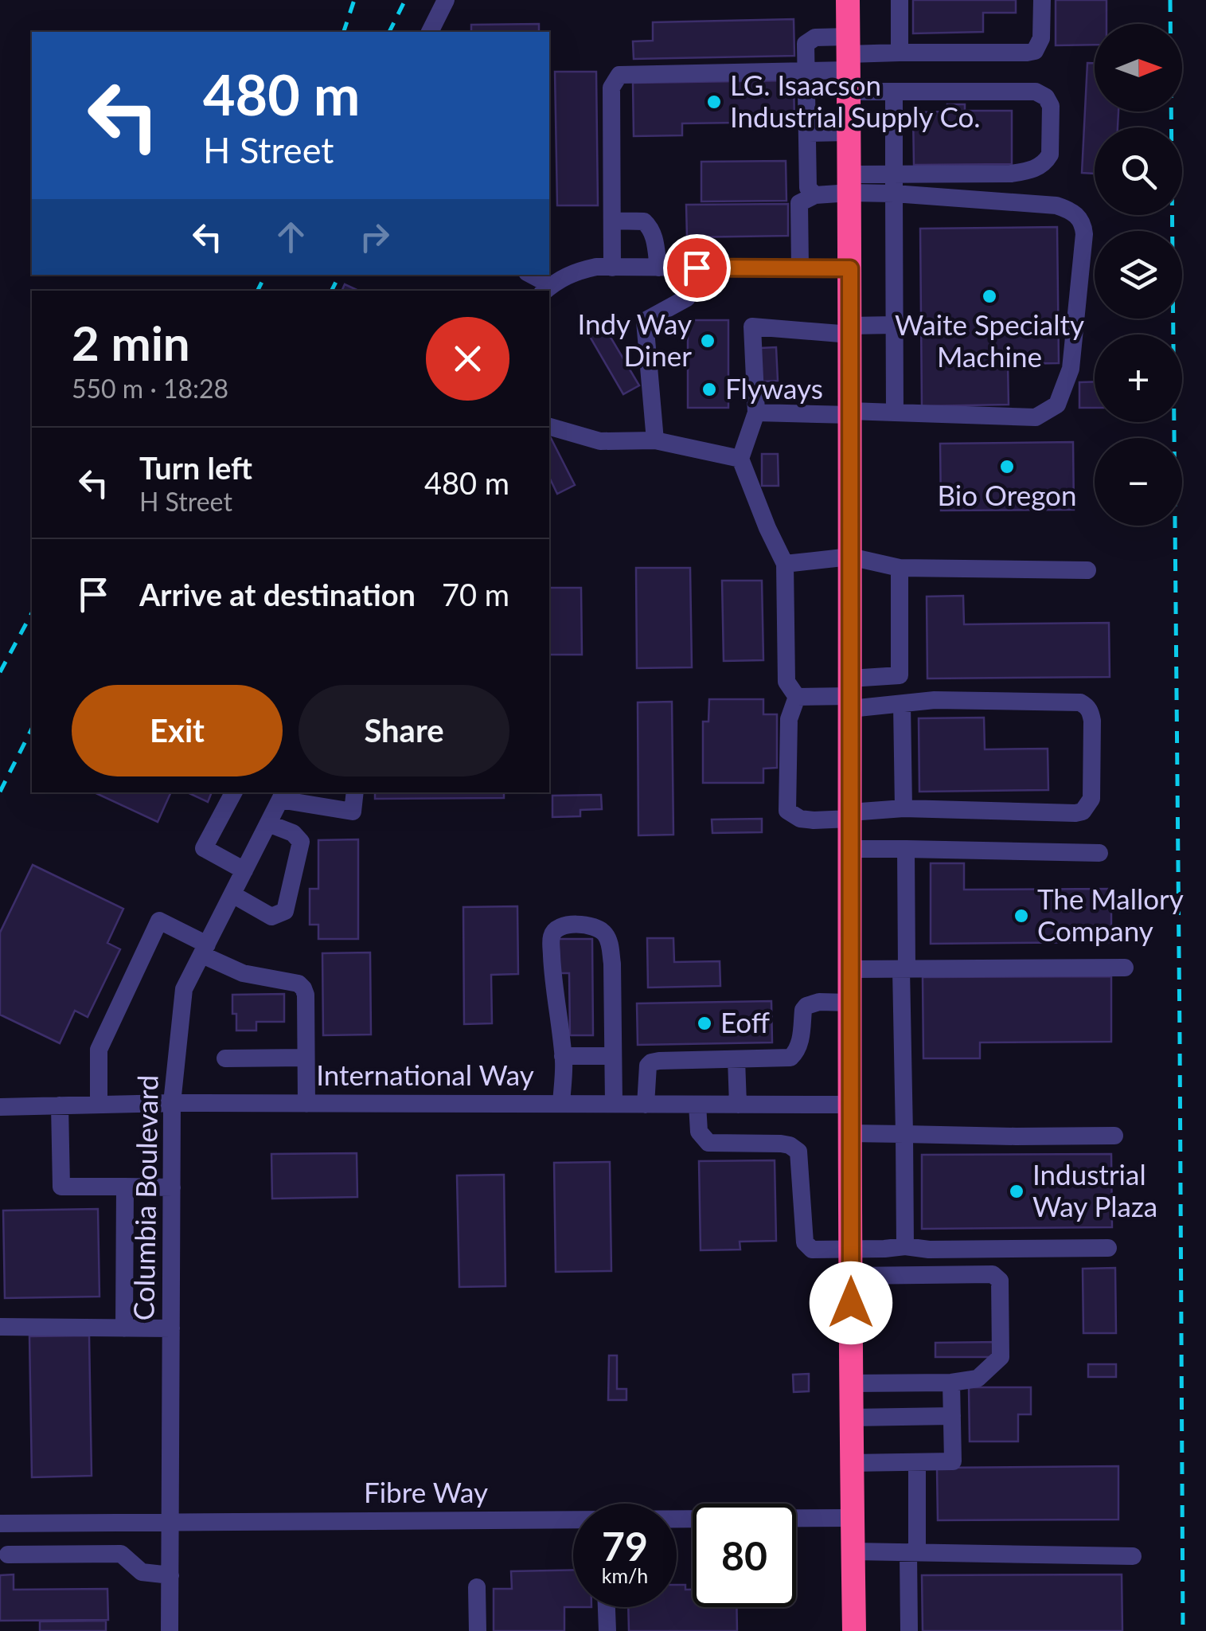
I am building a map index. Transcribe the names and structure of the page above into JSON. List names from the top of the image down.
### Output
{
  "streets": {
    "street": ["International Way", "Columbia Boulevard", "Fibre Way"]
  },
  "crossings": [
    ["International Way", "Columbia Boulevard"],
    ["Columbia Boulevard", "Fibre Way"]
  ],
  "places": [
    "LG. Isaacson Industrial Supply Co.",
    "Waite Specialty Machine",
    "Indy Way Diner",
    "Flyways",
    "Bio Oregon",
    "The Mallory Company",
    "Eoff",
    "Industrial Way Plaza"
  ],
  "north": "right",
  "page": {
    "map_buttons": ["+", "−"],
    "turn": ["480 m", "H Street"],
    "heading": ["2 min", "550 m · 18:28"],
    "list": [
      {
        "name": "Turn left",
        "note": "H Street",
        "value": "480 m"
      },
      {
        "name": "Arrive at destination",
        "value": "70 m"
      }
    ],
    "buttons": ["Exit", "Share"],
    "speed": "79 km/h",
    "limit": "80"
  }
}
